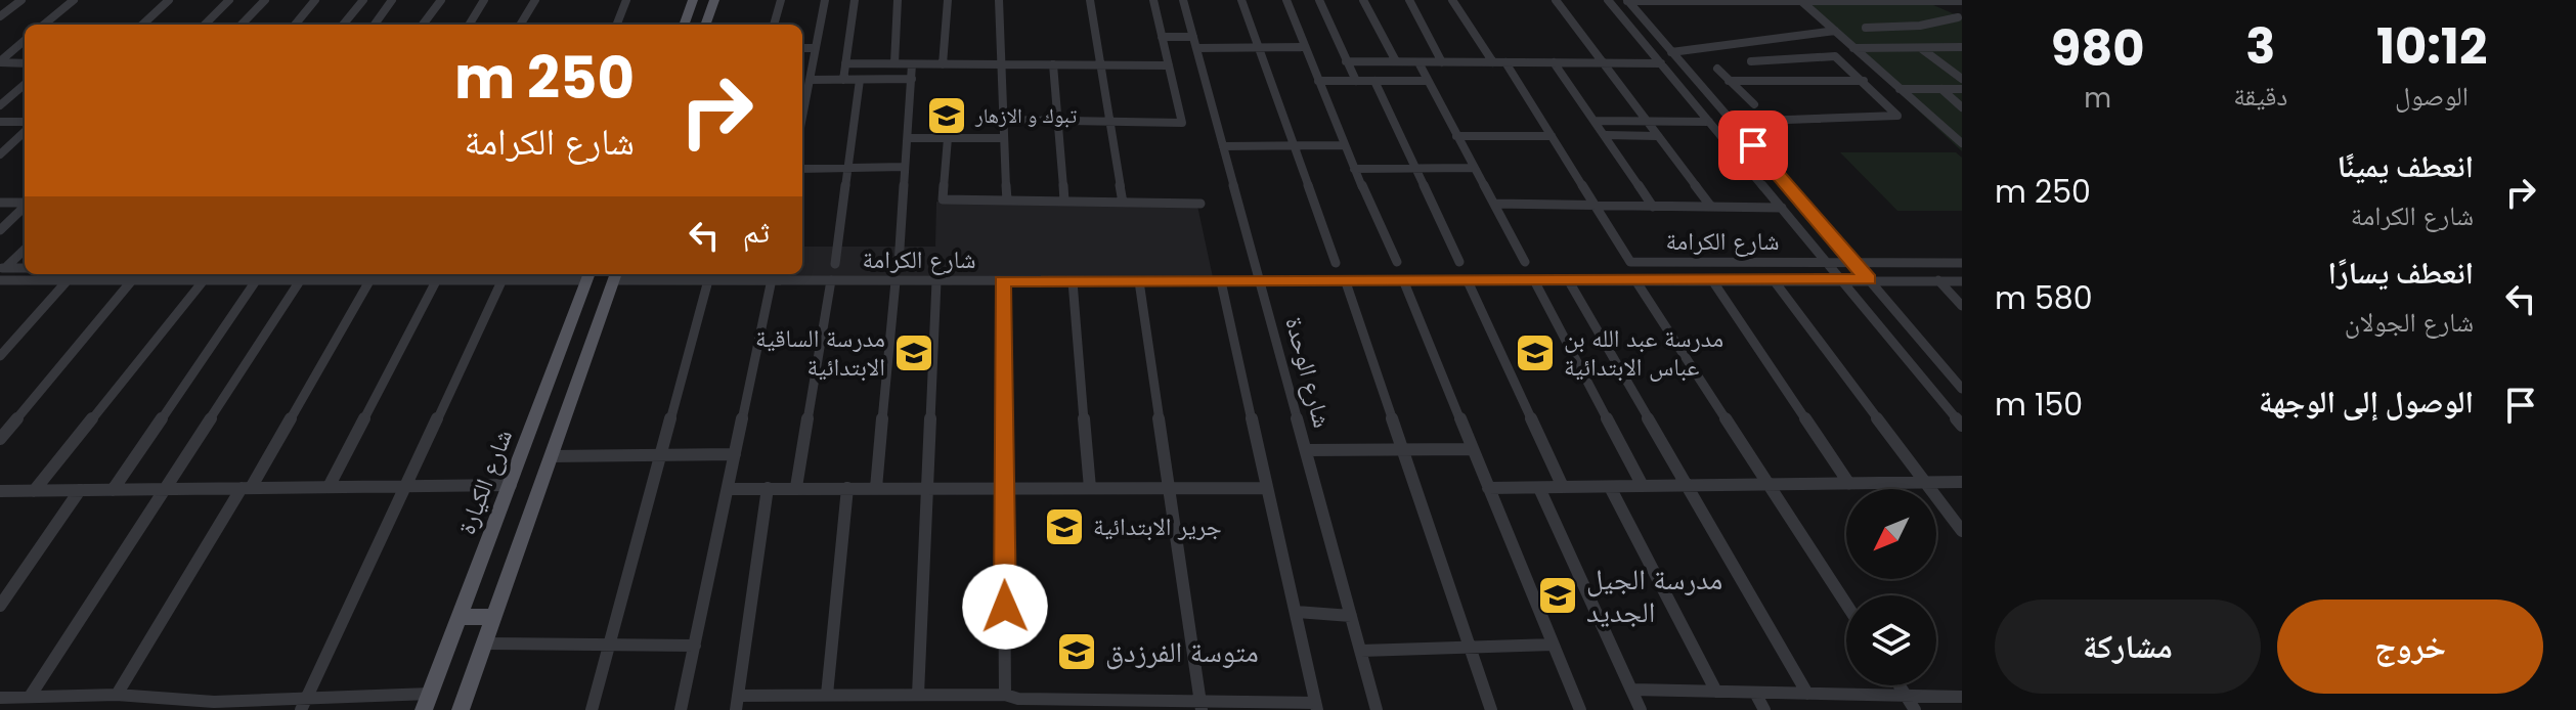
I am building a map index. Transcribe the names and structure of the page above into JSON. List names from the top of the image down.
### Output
{
  "streets": {
    "main road": ["شارع الكيارة"],
    "street": ["شارع الكرامة", "شارع الوحدة"]
  },
  "crossings": [
    ["شارع الكرامة", "شارع الوحدة"]
  ],
  "places": {
    "school or university": [
      "تبوك و الازهار",
      "مدرسة الساقية الابتدائية",
      "مدرسة عبد الله بن عباس الابتدائية",
      "جرير الابتدائية",
      "مدرسة الجيل الجديد",
      "متوسة الفرزدق"
    ]
  },
  "north": "bottom left",
  "page": {
    "eta": [
      "10:12",
      "الوصول",
      "3",
      "دقيقة",
      "980",
      "m"
    ],
    "turn": ["250 m", "شارع الكرامة"],
    "list": [
      {
        "name": "انعطف يمينًا",
        "note": "شارع الكرامة",
        "value": "250 m"
      },
      {
        "name": "انعطف يسارًا",
        "note": "شارع الجولان",
        "value": "580 m"
      },
      {
        "name": "الوصول إلى الوجهة",
        "value": "150 m"
      }
    ],
    "then": "ثم",
    "buttons": ["خروج", "مشاركة"]
  }
}
